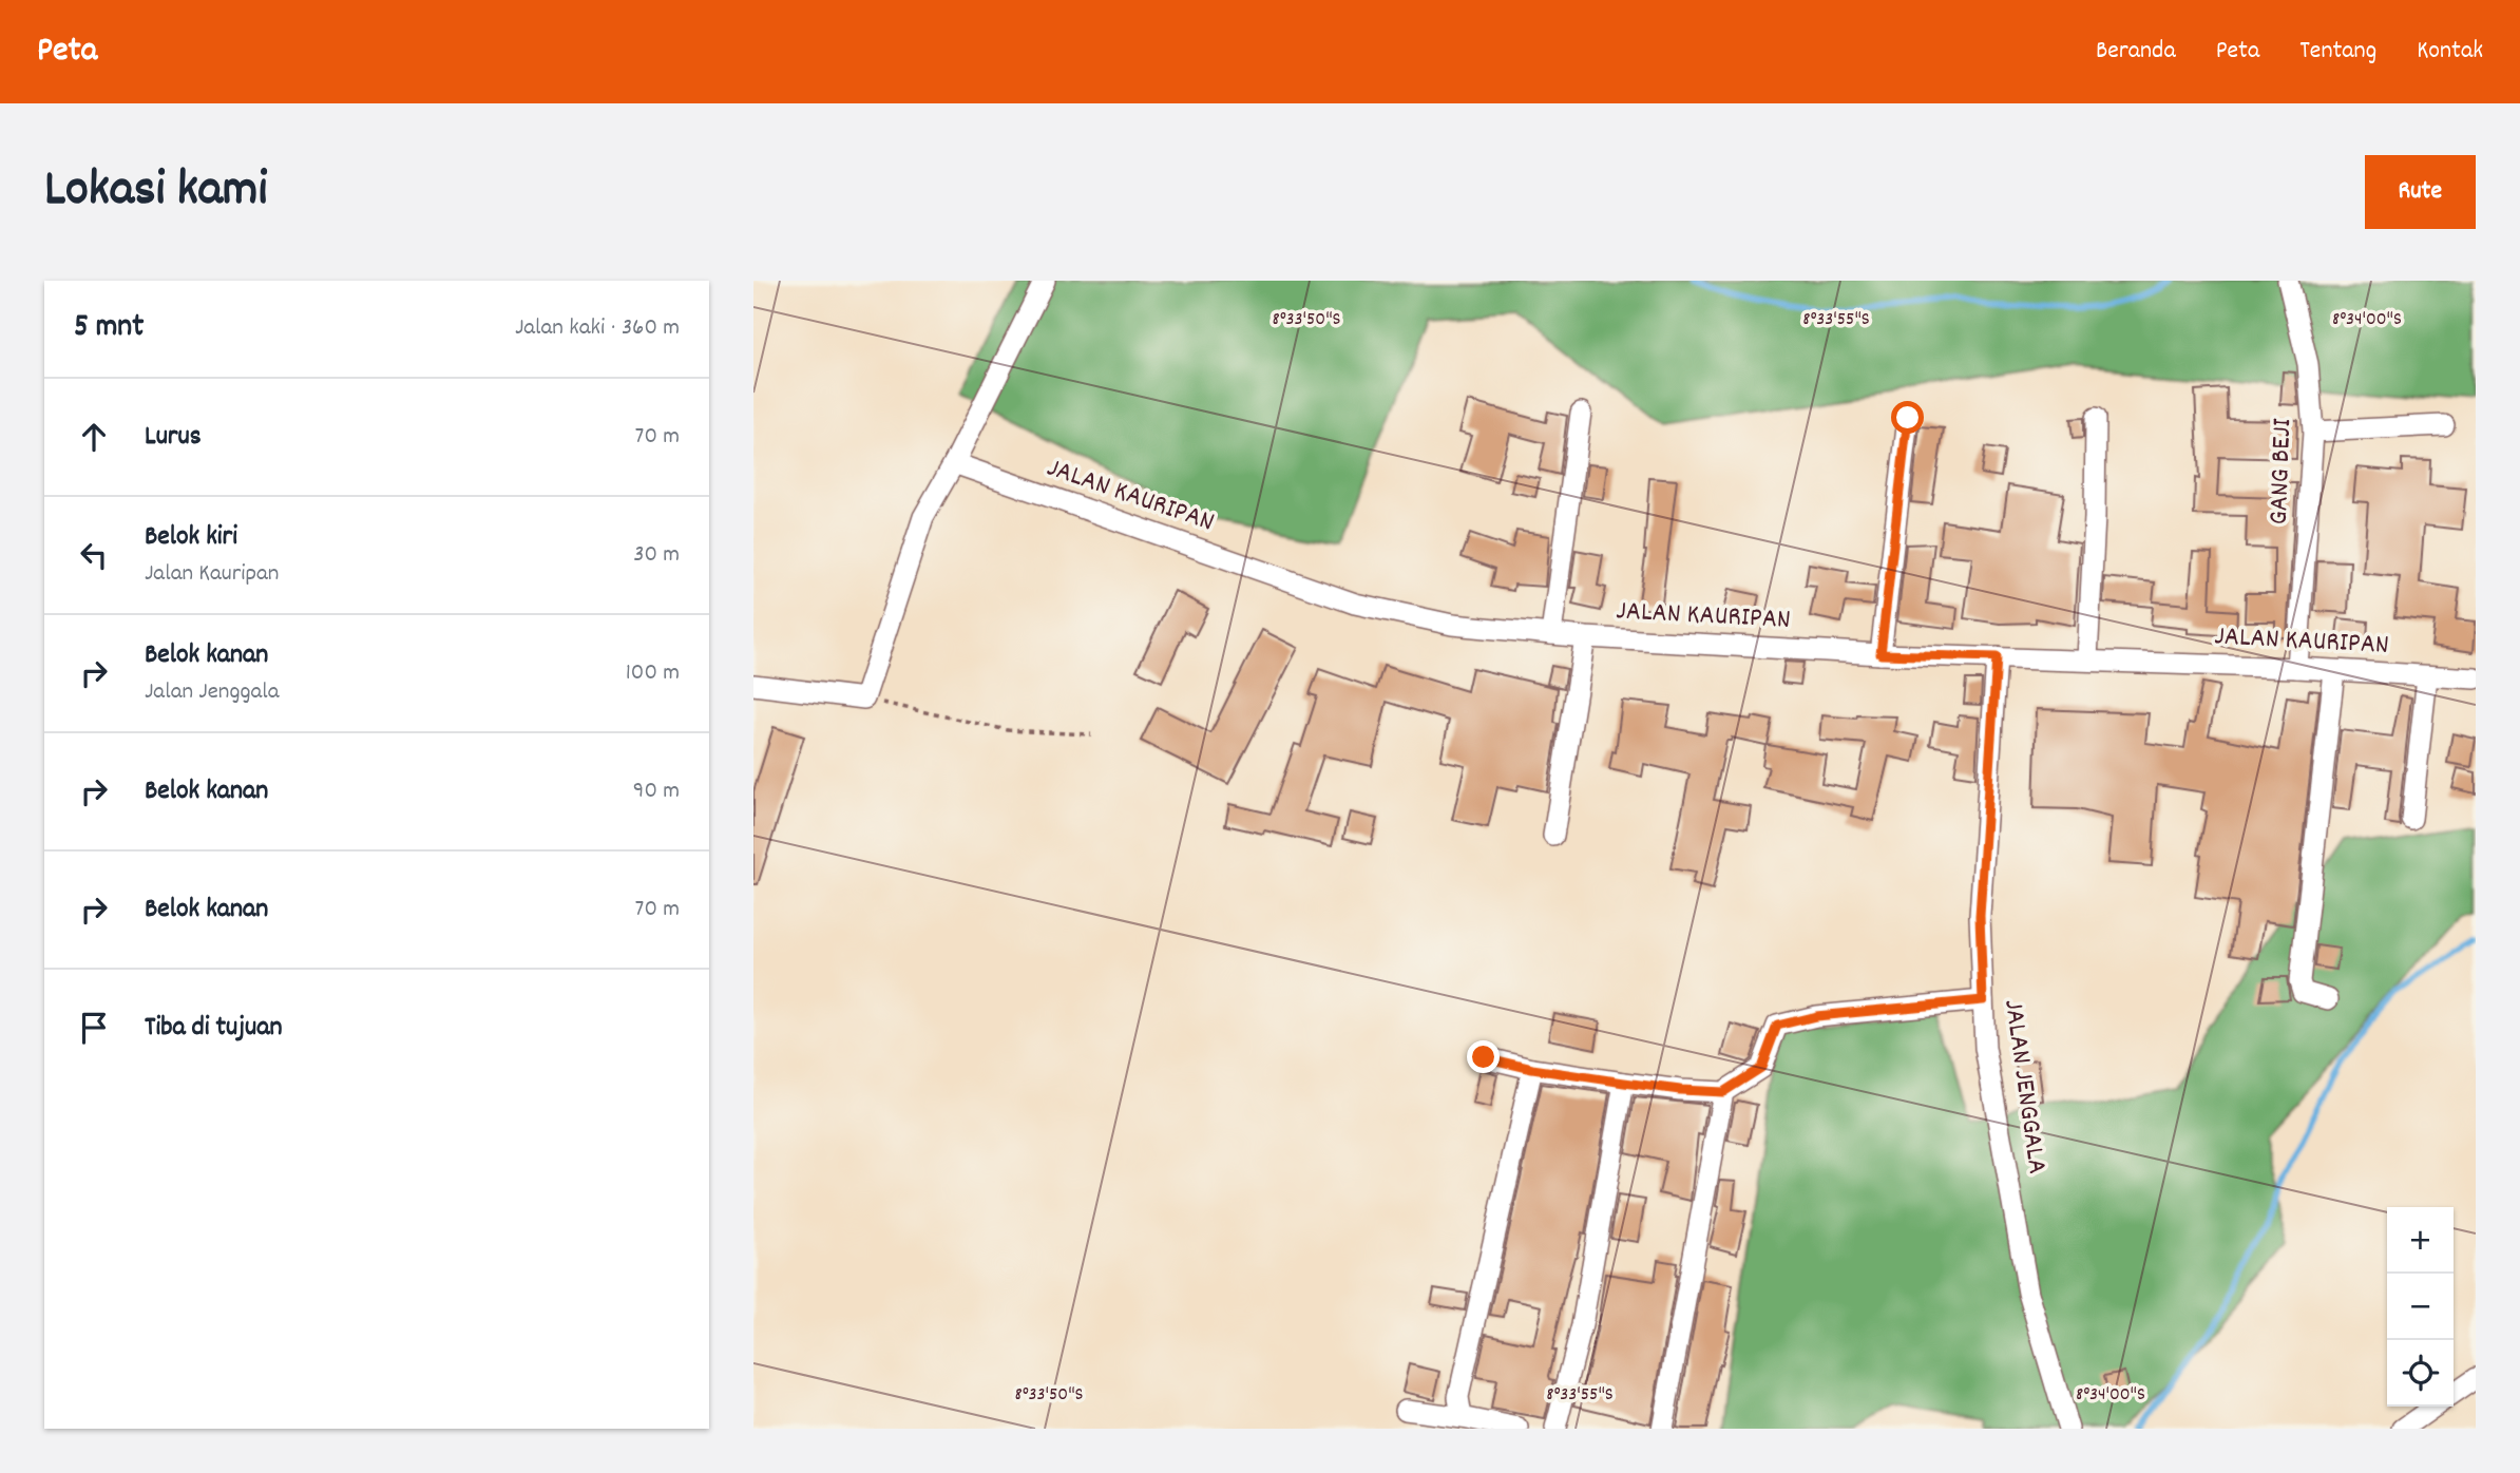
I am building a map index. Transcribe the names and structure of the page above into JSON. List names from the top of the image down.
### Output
{
  "streets": {
    "street": ["GANG BEJI", "JALAN KAURIPAN", "JALAN JENGGALA"]
  },
  "crossings": [
    ["GANG BEJI", "JALAN KAURIPAN"],
    ["JALAN KAURIPAN", "JALAN JENGGALA"]
  ],
  "page": {
    "header": "Peta",
    "nav": [
      "Beranda",
      "Peta",
      "Tentang",
      "Kontak"
    ],
    "title": "Lokasi kami",
    "buttons": "Rute",
    "heading": ["5 mnt", "Jalan kaki · 360 m"],
    "list": [
      ["Lurus", "70 m"],
      ["Belok kiri", "Jalan Kauripan", "30 m"],
      ["Belok kanan", "Jalan Jenggala", "100 m"],
      ["Belok kanan", "90 m"],
      ["Belok kanan", "70 m"],
      "Tiba di tujuan"
    ],
    "map_buttons": ["+", "−"]
  },
  "coordinates": ["8°33'50\"S", "8°33'55\"S", "8°34'00\"S"]
}
